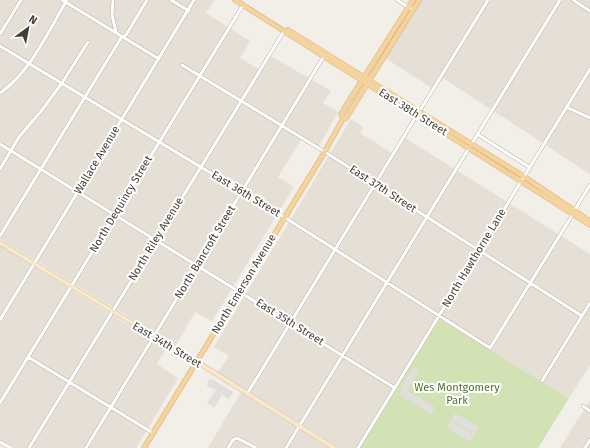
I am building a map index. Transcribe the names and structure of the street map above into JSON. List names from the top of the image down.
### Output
{
  "streets": {
    "main road": ["East 38th Street", "North Emerson Avenue", "East 34th Street"],
    "street": [
      "Wallace Avenue",
      "East 37th Street",
      "East 36th Street",
      "North Dequincy Street",
      "North Riley Avenue",
      "North Bancroft Street",
      "North Hawthorne Lane",
      "East 35th Street"
    ]
  },
  "crossings": [
    ["East 38th Street", "North Dequincy Street"],
    ["East 38th Street", "North Riley Avenue"],
    ["East 38th Street", "North Bancroft Street"],
    ["East 38th Street", "North Hawthorne Lane"],
    ["East 38th Street", "North Emerson Avenue"],
    ["Wallace Avenue", "East 36th Street"],
    ["Wallace Avenue", "East 35th Street"],
    ["Wallace Avenue", "East 34th Street"],
    ["East 37th Street", "East 36th Street"],
    ["East 37th Street", "North Dequincy Street"],
    ["East 37th Street", "North Riley Avenue"],
    ["East 37th Street", "North Bancroft Street"],
    ["East 37th Street", "North Hawthorne Lane"],
    ["East 37th Street", "North Emerson Avenue"],
    ["East 36th Street", "North Dequincy Street"],
    ["East 36th Street", "North Riley Avenue"],
    ["East 36th Street", "North Bancroft Street"],
    ["East 36th Street", "North Hawthorne Lane"],
    ["East 36th Street", "North Emerson Avenue"],
    ["North Dequincy Street", "East 35th Street"],
    ["North Dequincy Street", "East 34th Street"],
    ["North Riley Avenue", "East 35th Street"],
    ["North Riley Avenue", "East 34th Street"],
    ["North Bancroft Street", "East 35th Street"],
    ["North Bancroft Street", "East 34th Street"],
    ["North Hawthorne Lane", "East 35th Street"],
    ["North Emerson Avenue", "East 35th Street"],
    ["North Emerson Avenue", "East 34th Street"]
  ],
  "parks": ["Wes Montgomery Park"],
  "north": "top right"
}
